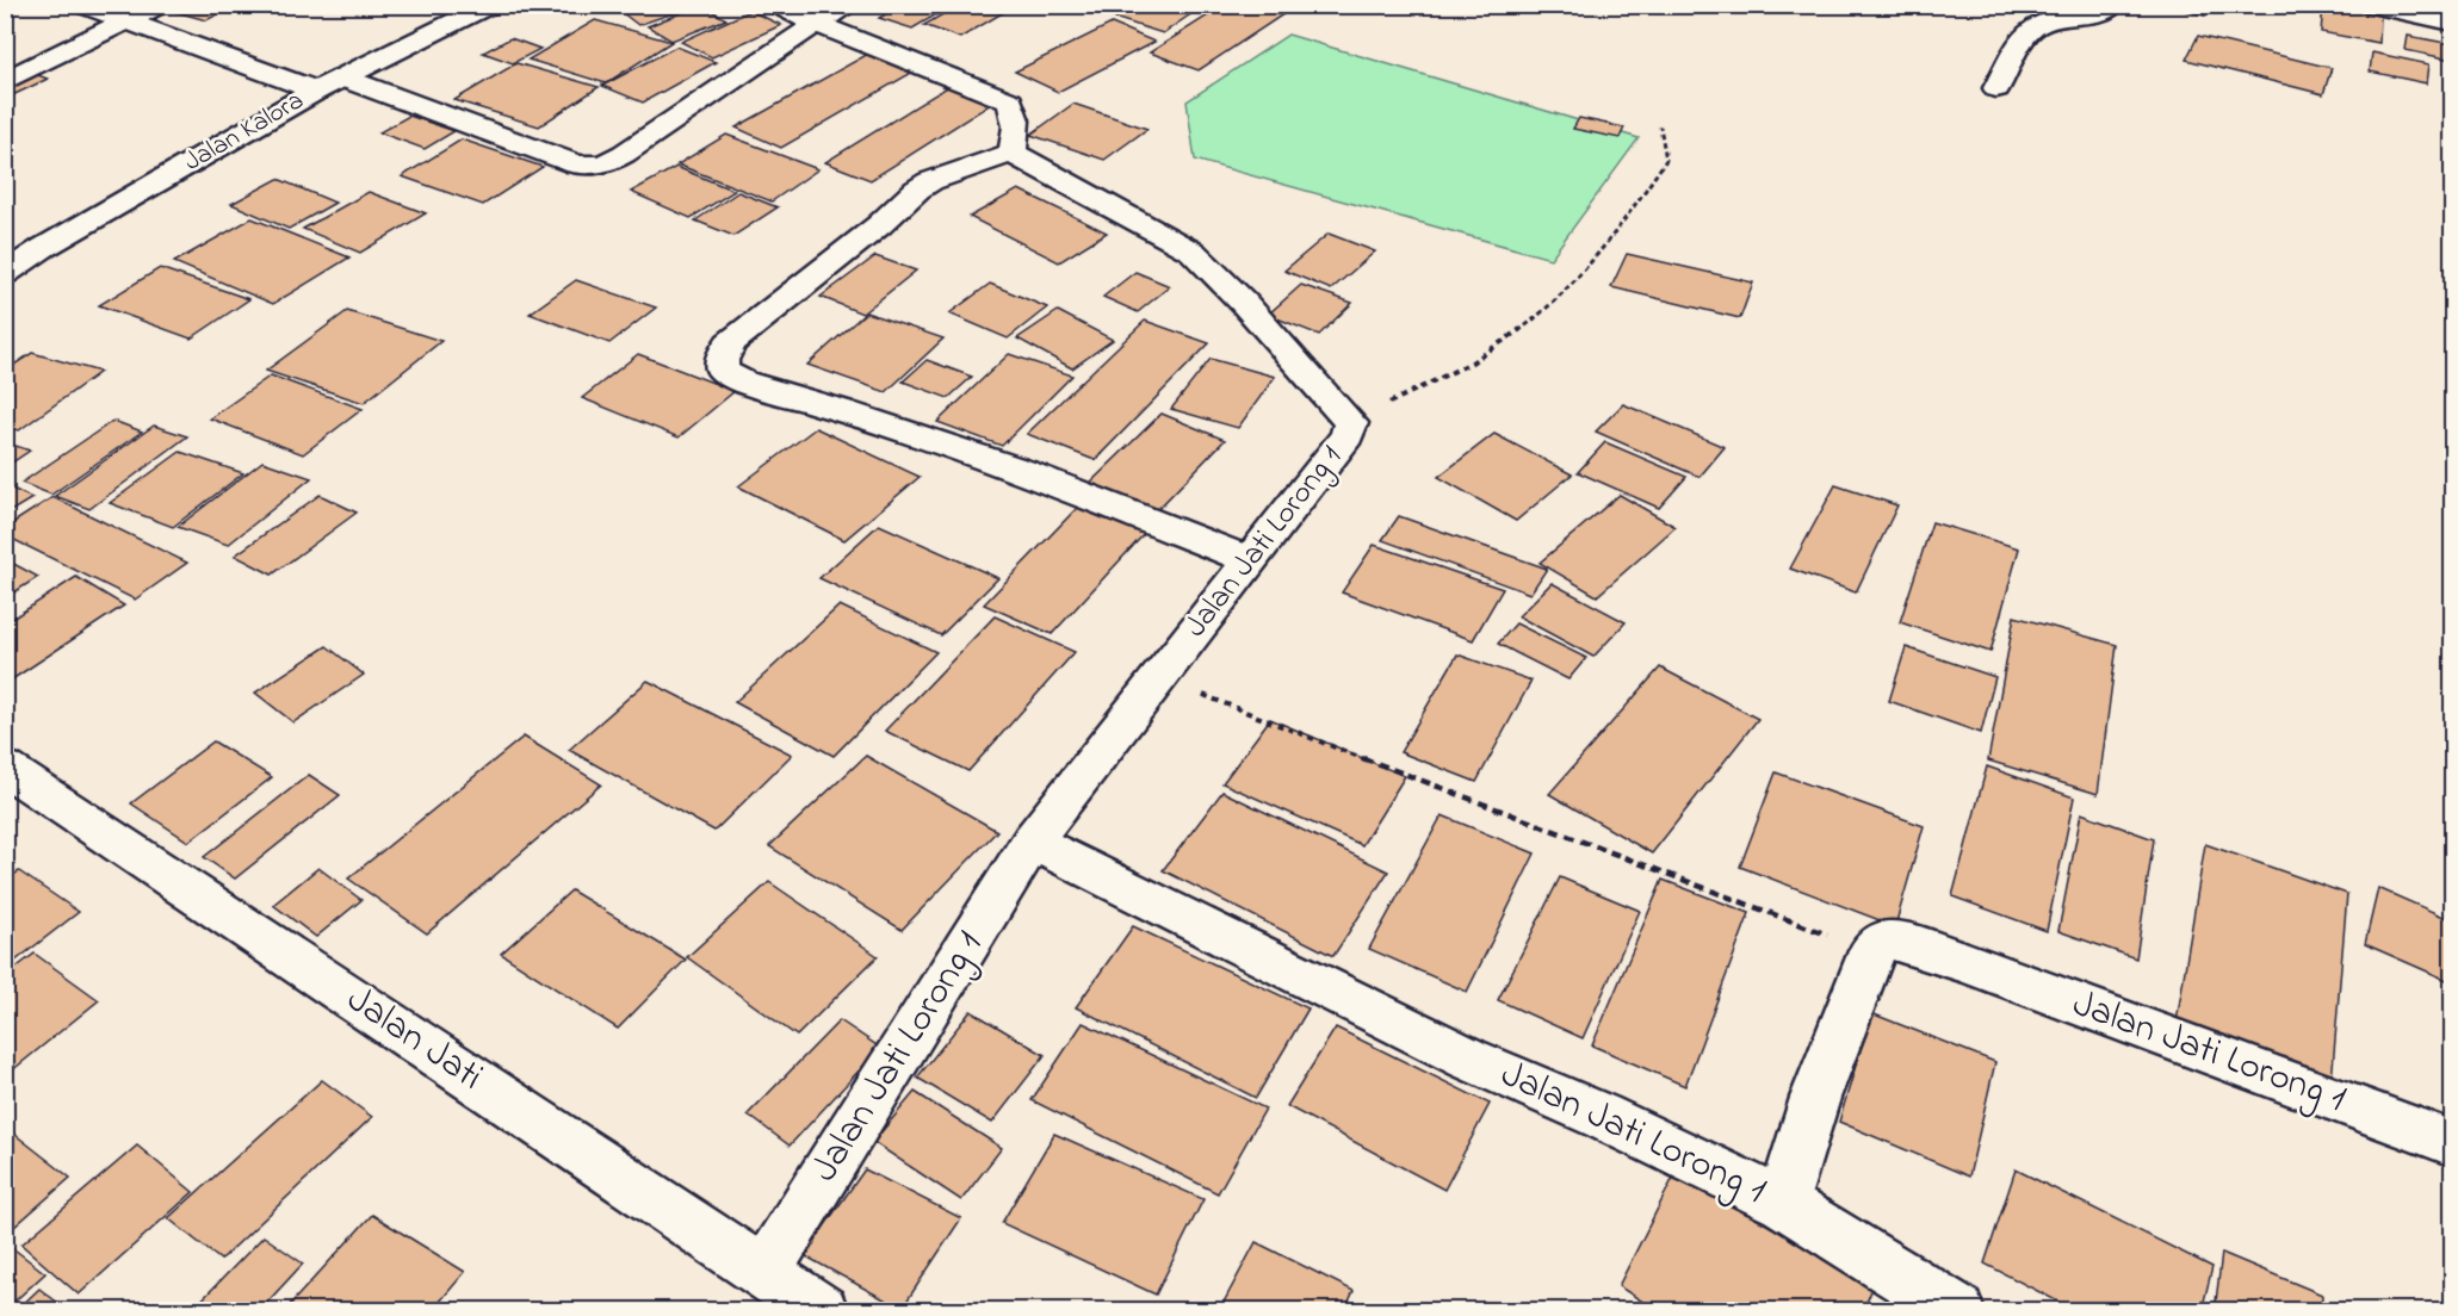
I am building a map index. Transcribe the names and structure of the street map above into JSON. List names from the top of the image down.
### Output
{
  "streets": {
    "street": ["Jalan Kalora", "Jalan Jati Lorong 1", "Jalan Jati"]
  },
  "crossings": [
    ["Jalan Jati Lorong 1", "Jalan Jati"]
  ]
}
